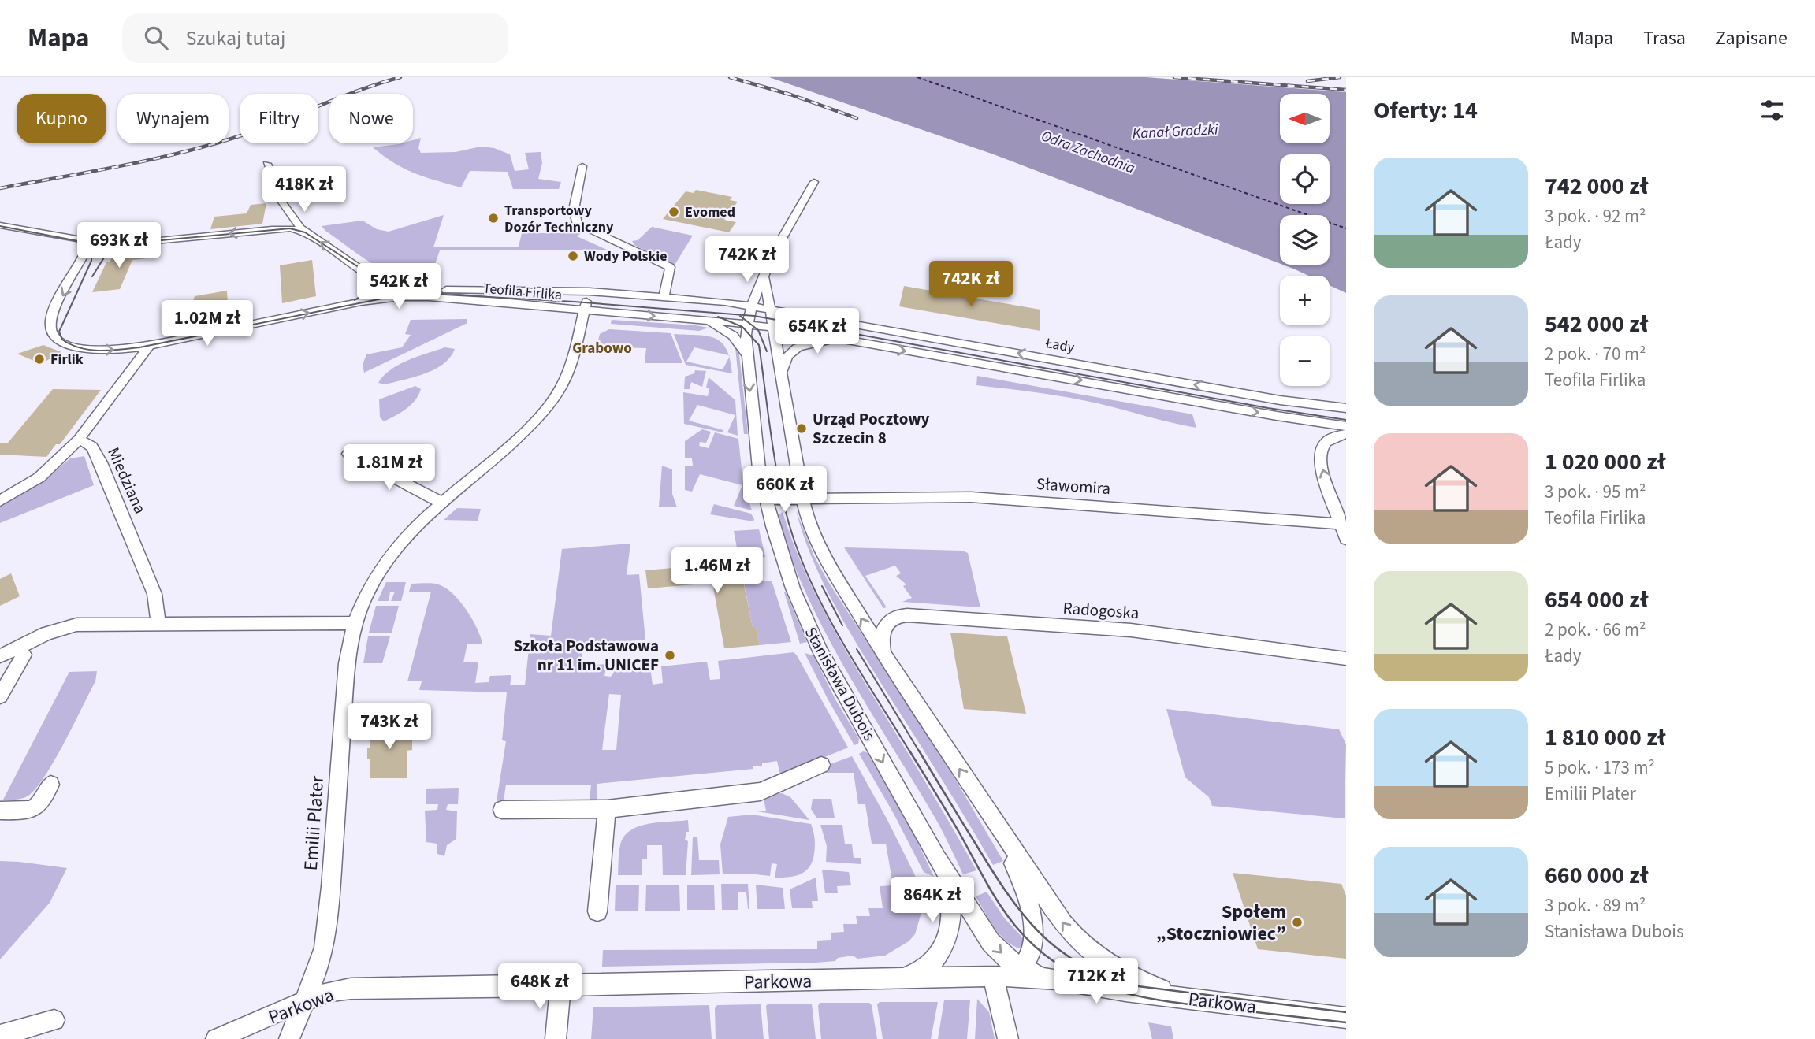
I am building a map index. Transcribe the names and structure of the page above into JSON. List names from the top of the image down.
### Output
{
  "streets": {
    "street": [
      "Teofila Firlika",
      "Łady",
      "Miedziana",
      "Sławomira",
      "Radogoska",
      "Stanisława Dubois",
      "Emilii Plater",
      "Parkowa"
    ]
  },
  "crossings": [
    ["Teofila Firlika", "Łady"],
    ["Teofila Firlika", "Stanisława Dubois"],
    ["Teofila Firlika", "Emilii Plater"],
    ["Łady", "Stanisława Dubois"],
    ["Sławomira", "Stanisława Dubois"],
    ["Radogoska", "Stanisława Dubois"],
    ["Stanisława Dubois", "Parkowa"],
    ["Emilii Plater", "Parkowa"]
  ],
  "districts": ["Grabowo"],
  "water": ["Kanał Grodzki", "Odra Zachodnia"],
  "places": [
    "Evomed",
    "Transportowy Dozór Techniczny",
    "Wody Polskie",
    "Firlik",
    "Urząd Pocztowy Szczecin 8",
    "Szkoła Podstawowa nr 11 im. UNICEF",
    "Społem „Stoczniowiec”"
  ],
  "north": "left",
  "page": {
    "header": "Mapa",
    "search": "Szukaj tutaj",
    "nav": ["Mapa", "Trasa", "Zapisane"],
    "heading": "Oferty: 14",
    "map_buttons": ["+", "−"],
    "chip": [
      "Kupno",
      "Wynajem",
      "Filtry",
      "Nowe"
    ],
    "list": [
      {
        "name": "742 000 zł",
        "note": "3 pok. · 92 m² · Łady"
      },
      {
        "name": "542 000 zł",
        "note": "2 pok. · 70 m² · Teofila Firlika"
      },
      {
        "name": "1 020 000 zł",
        "note": "3 pok. · 95 m² · Teofila Firlika"
      },
      {
        "name": "654 000 zł",
        "note": "2 pok. · 66 m² · Łady"
      },
      {
        "name": "1 810 000 zł",
        "note": "5 pok. · 173 m² · Emilii Plater"
      },
      {
        "name": "660 000 zł",
        "note": "3 pok. · 89 m² · Stanisława Dubois"
      }
    ],
    "price": [
      "418K zł",
      "693K zł",
      "742K zł",
      "742K zł",
      "542K zł",
      "1.02M zł",
      "654K zł",
      "1.81M zł",
      "660K zł",
      "1.46M zł",
      "743K zł",
      "864K zł",
      "712K zł",
      "648K zł"
    ]
  }
}
